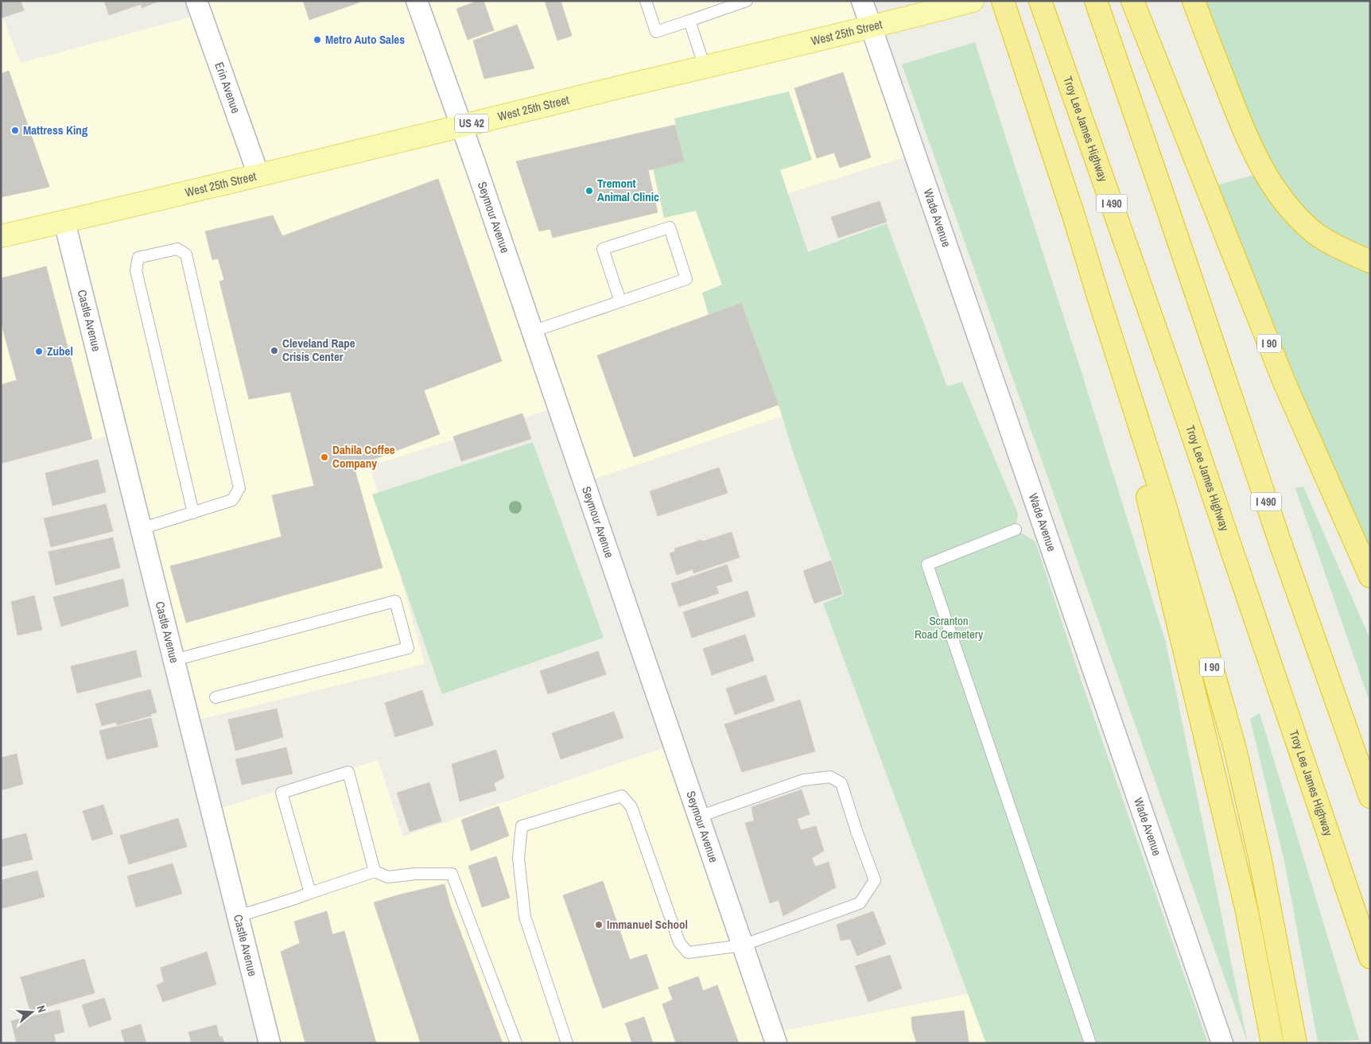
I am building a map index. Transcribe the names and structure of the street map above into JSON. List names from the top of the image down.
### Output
{
  "streets": {
    "highway": ["Troy Lee James Highway", "I 490", "I 90"],
    "main road": ["West 25th Street", "US 42"],
    "street": [
      "Erin Avenue",
      "Seymour Avenue",
      "Wade Avenue",
      "Castle Avenue"
    ]
  },
  "crossings": [
    ["West 25th Street", "Erin Avenue"],
    ["West 25th Street", "Seymour Avenue"],
    ["West 25th Street", "Wade Avenue"],
    ["West 25th Street", "Castle Avenue"]
  ],
  "parks": ["Scranton Road Cemetery"],
  "places": [
    "Metro Auto Sales",
    "Mattress King",
    "Tremont Animal Clinic",
    "Cleveland Rape Crisis Center",
    "Zubel",
    "Dahila Coffee Company",
    "Immanuel School"
  ],
  "north": "right"
}
